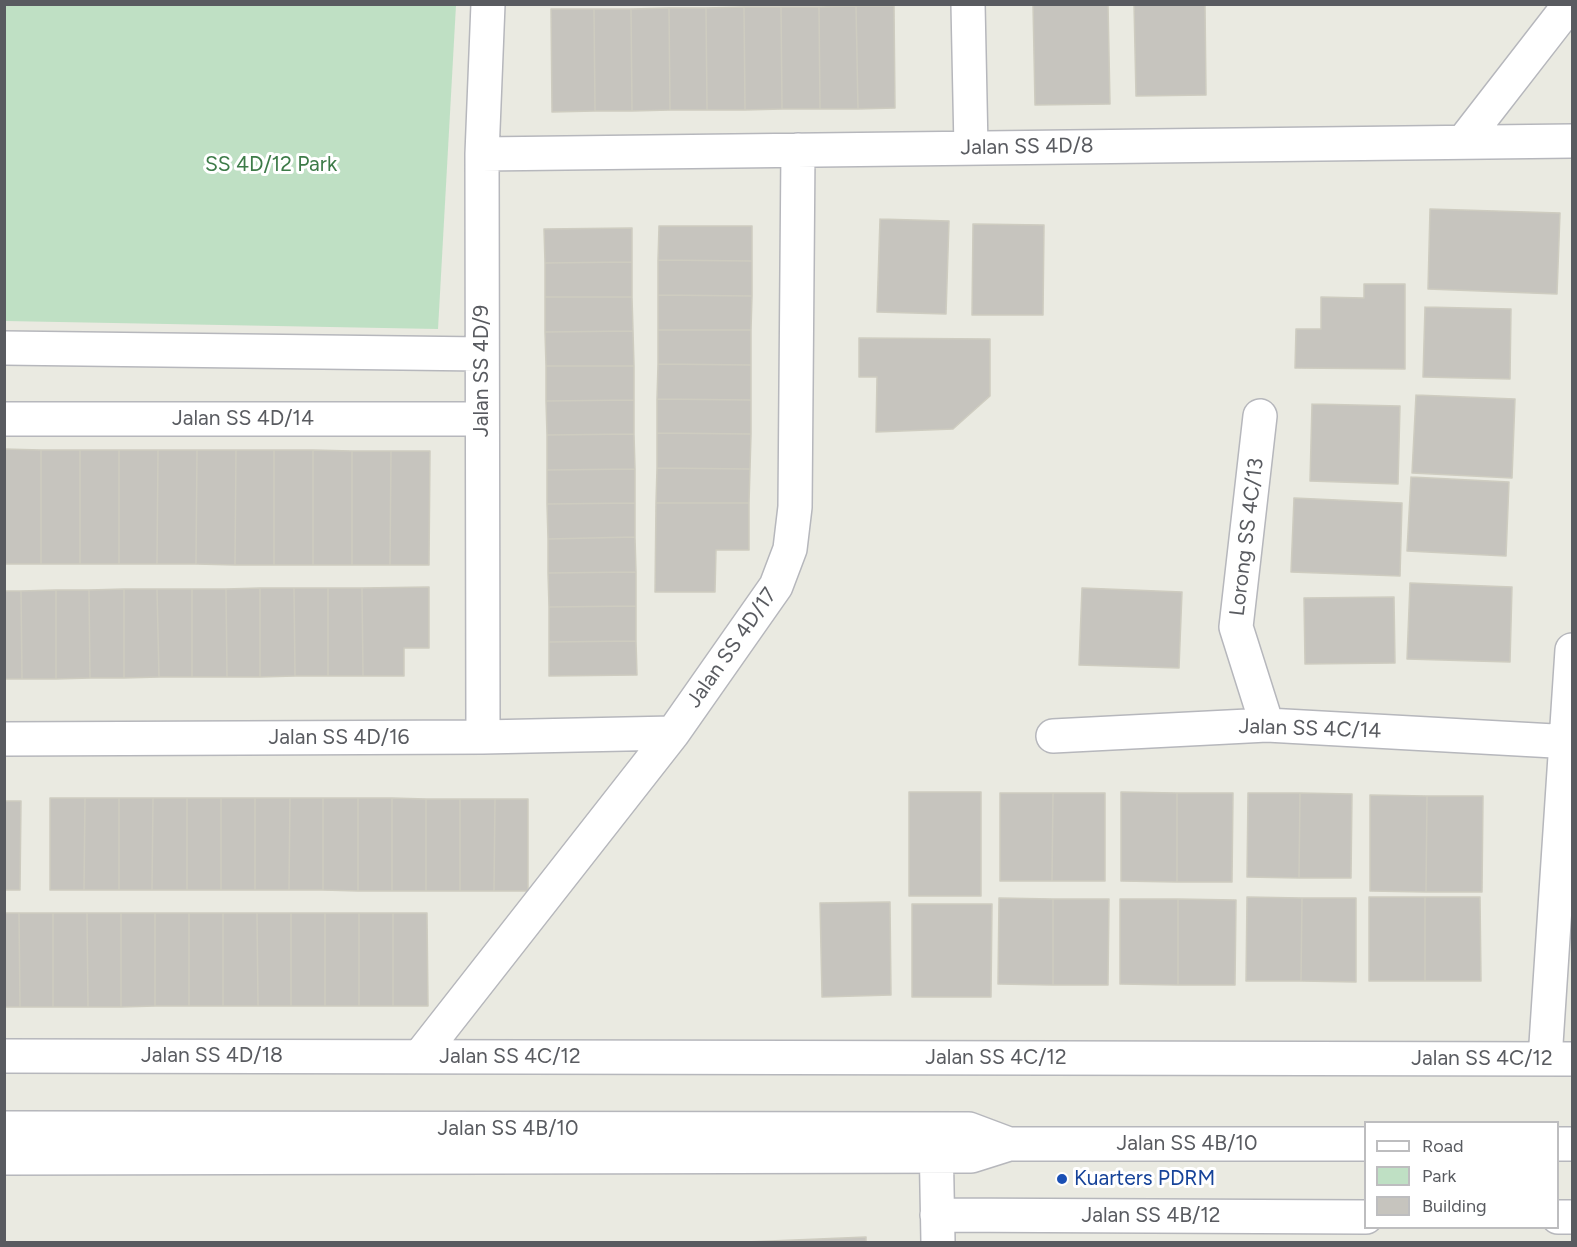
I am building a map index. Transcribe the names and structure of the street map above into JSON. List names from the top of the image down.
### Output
{
  "streets": {
    "street": [
      "Jalan SS 4D/8",
      "Jalan SS 4D/9",
      "Jalan SS 4D/14",
      "Lorong SS 4C/13",
      "Jalan SS 4D/17",
      "Jalan SS 4C/14",
      "Jalan SS 4D/16",
      "Jalan SS 4D/18",
      "Jalan SS 4C/12",
      "Jalan SS 4B/10",
      "Jalan SS 4B/12"
    ]
  },
  "crossings": [
    ["Jalan SS 4D/8", "Jalan SS 4D/9"],
    ["Jalan SS 4D/8", "Jalan SS 4D/17"],
    ["Jalan SS 4D/9", "Jalan SS 4D/14"],
    ["Jalan SS 4D/9", "Jalan SS 4D/16"],
    ["Lorong SS 4C/13", "Jalan SS 4C/14"],
    ["Jalan SS 4D/17", "Jalan SS 4D/16"],
    ["Jalan SS 4D/17", "Jalan SS 4D/18"],
    ["Jalan SS 4D/17", "Jalan SS 4C/12"],
    ["Jalan SS 4D/18", "Jalan SS 4C/12"]
  ],
  "parks": ["SS 4D/12 Park"],
  "places": ["Kuarters PDRM"],
  "legend": ["Road", "Park", "Building"]
}
